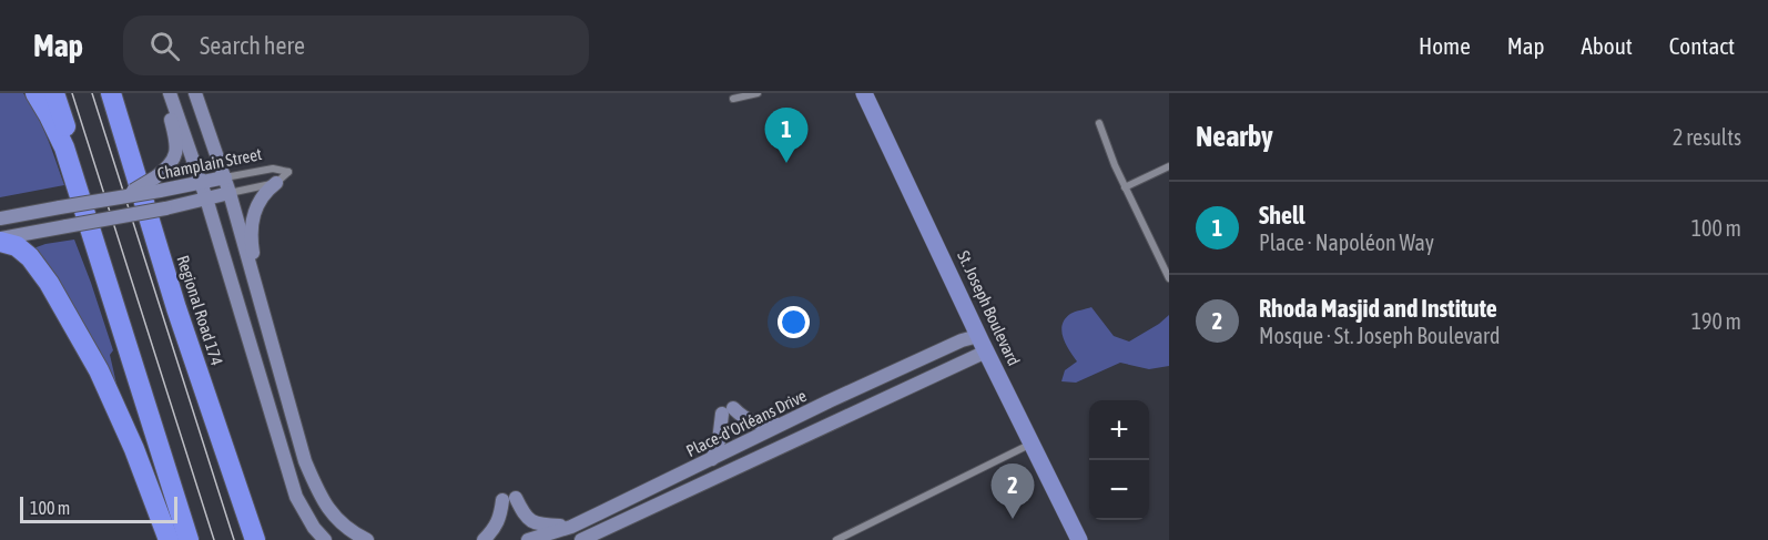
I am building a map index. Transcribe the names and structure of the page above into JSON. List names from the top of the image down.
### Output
{
  "streets": {
    "highway": ["Regional Road 174"],
    "main road": ["Champlain Street", "St. Joseph Boulevard", "Place-d'Orléans Drive"]
  },
  "crossings": [
    ["St. Joseph Boulevard", "Place-d'Orléans Drive"]
  ],
  "scale_bar": "100 m",
  "page": {
    "header": "Map",
    "search": "Search here",
    "nav": [
      "Home",
      "Map",
      "About",
      "Contact"
    ],
    "heading": ["Nearby", "2 results"],
    "pins": ["1", "2"],
    "list": [
      {
        "mark": "1",
        "name": "Shell",
        "note": "Place · Napoléon Way",
        "value": "100 m"
      },
      {
        "mark": "2",
        "name": "Rhoda Masjid and Institute",
        "note": "Mosque · St. Joseph Boulevard",
        "value": "190 m"
      }
    ],
    "map_buttons": ["+", "−"],
    "scale": "100 m"
  }
}
